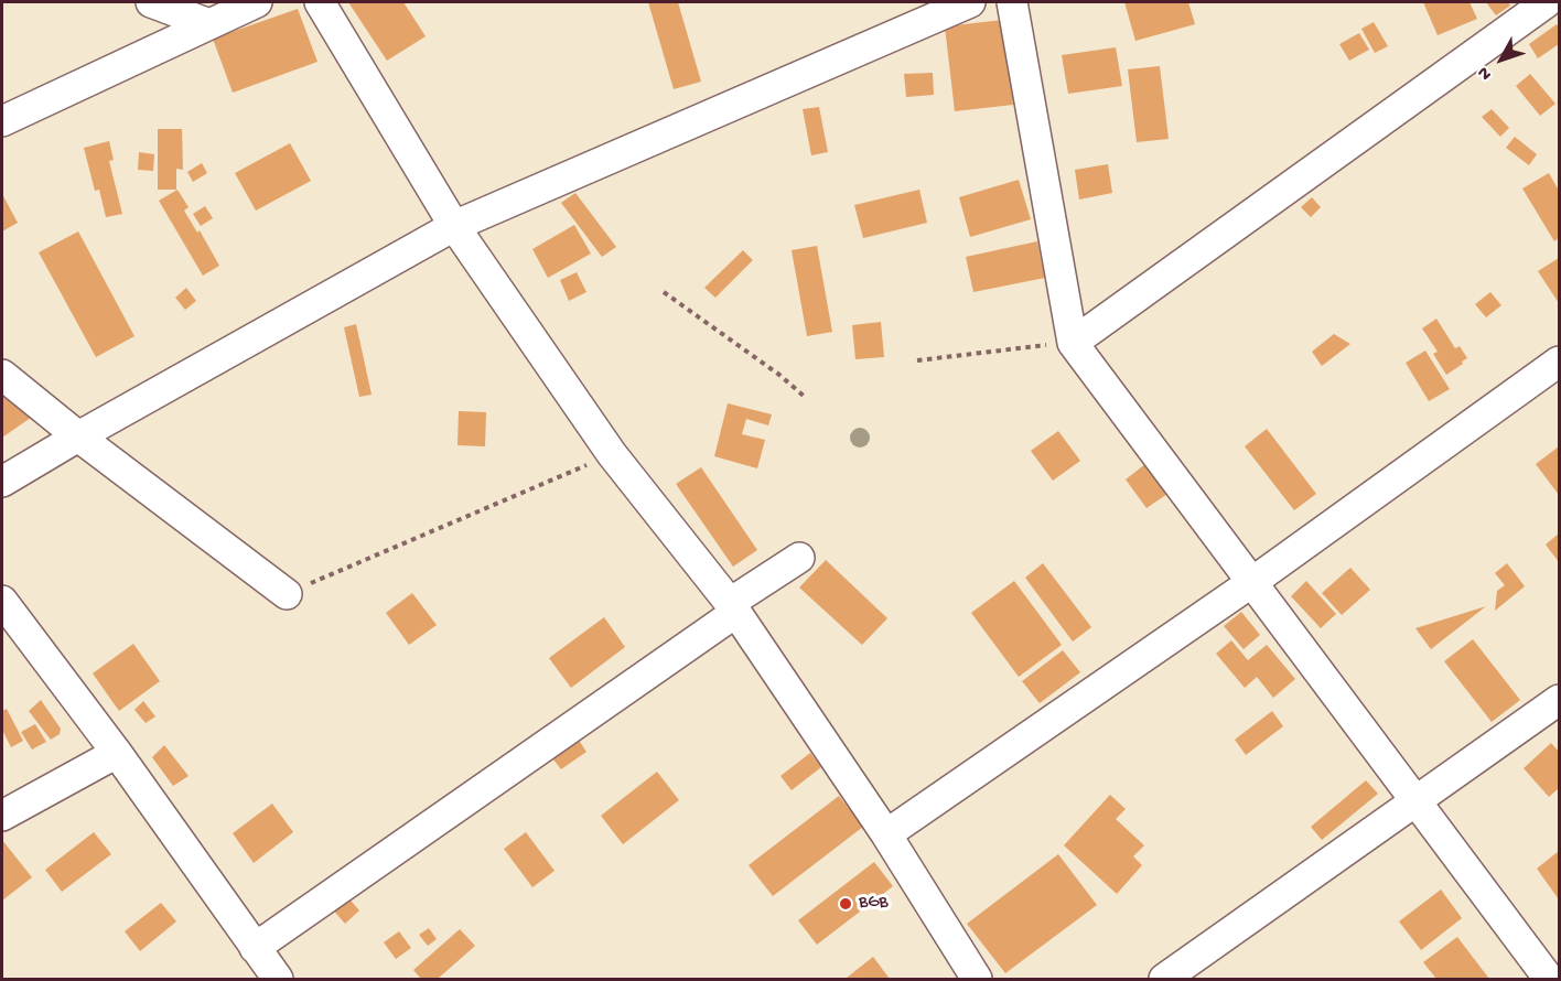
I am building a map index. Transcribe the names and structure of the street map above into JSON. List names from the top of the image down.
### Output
{
  "places": ["BGB"],
  "north": "bottom left"
}
